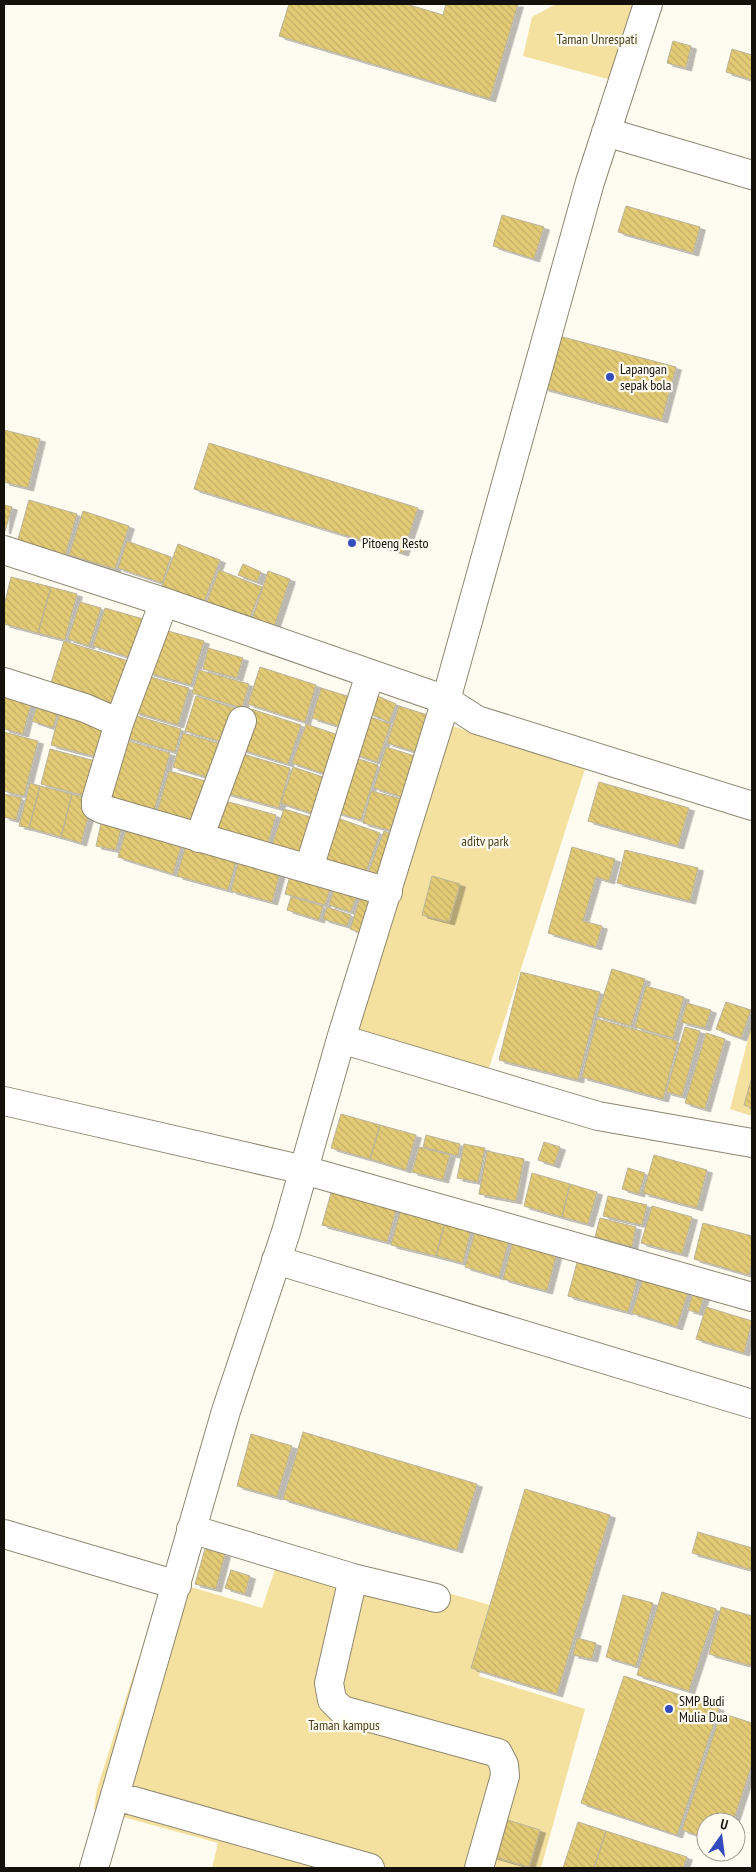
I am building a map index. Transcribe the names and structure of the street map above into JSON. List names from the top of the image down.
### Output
{
  "parks": ["Taman Unrespati", "aditv park", "Taman kampus"],
  "places": ["Lapangan sepak bola", "Pitoeng Resto", "SMP Budi Mulia Dua"],
  "north": "top"
}
